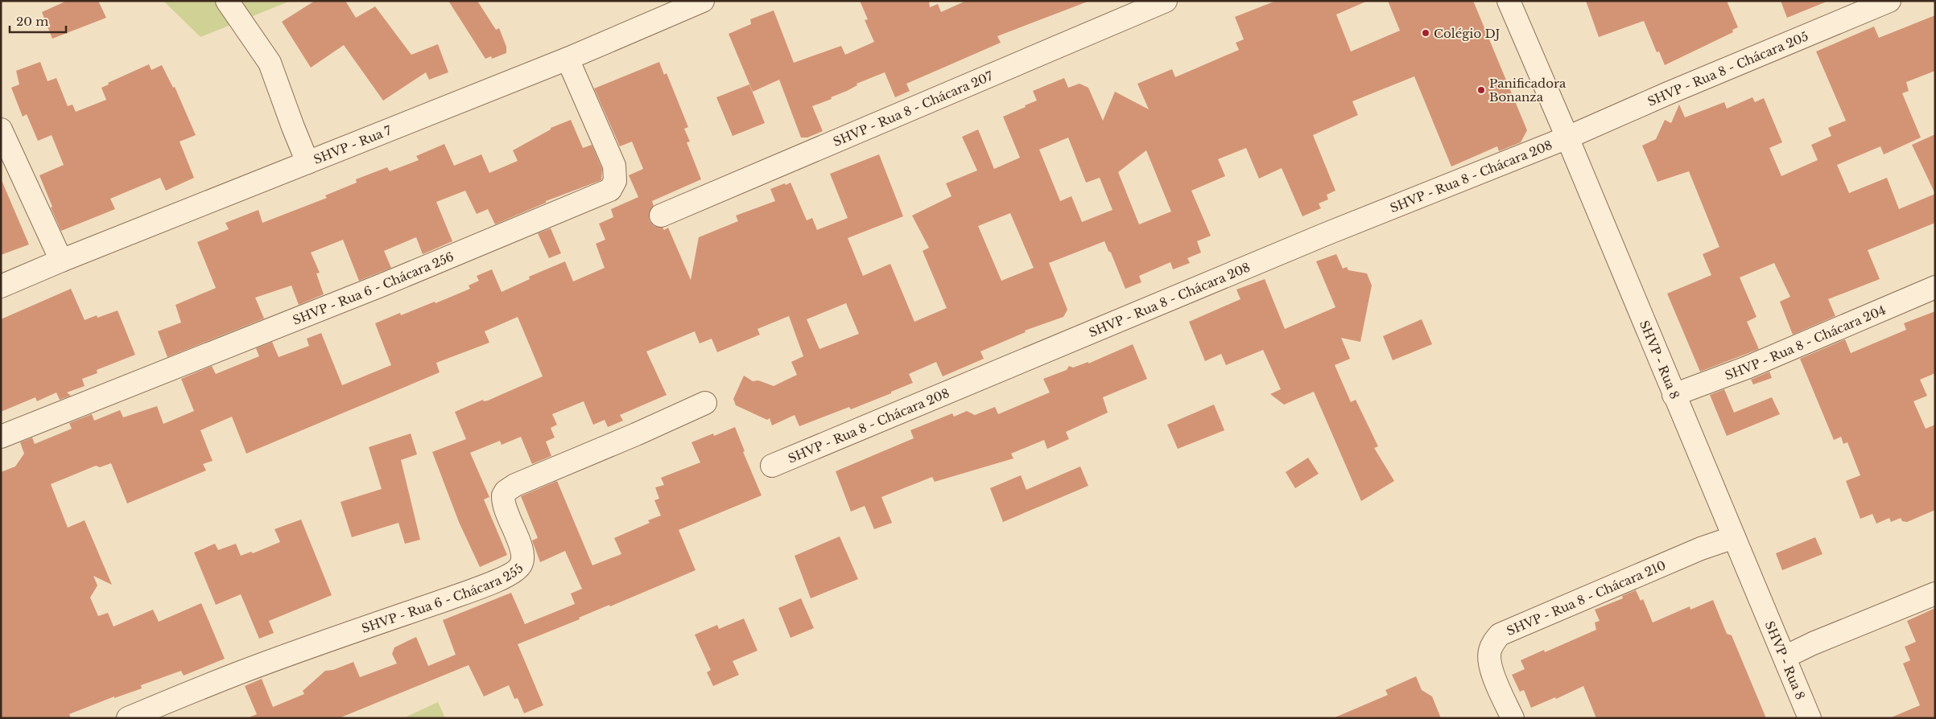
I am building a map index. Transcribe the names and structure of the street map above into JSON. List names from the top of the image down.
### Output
{
  "streets": {
    "street": [
      "SHVP - Rua 8 - Chácara 205",
      "SHVP - Rua 8 - Chácara 207",
      "SHVP - Rua 7",
      "SHVP - Rua 8 - Chácara 208",
      "SHVP - Rua 6 - Chácara 256",
      "SHVP - Rua 8 - Chácara 204",
      "SHVP - Rua 8",
      "SHVP - Rua 6 - Chácara 255",
      "SHVP - Rua 8 - Chácara 210"
    ]
  },
  "crossings": [
    ["SHVP - Rua 8 - Chácara 205", "SHVP - Rua 8 - Chácara 208"],
    ["SHVP - Rua 8 - Chácara 205", "SHVP - Rua 8"],
    ["SHVP - Rua 7", "SHVP - Rua 6 - Chácara 256"],
    ["SHVP - Rua 8 - Chácara 208", "SHVP - Rua 8"],
    ["SHVP - Rua 8 - Chácara 204", "SHVP - Rua 8"],
    ["SHVP - Rua 8", "SHVP - Rua 8 - Chácara 210"]
  ],
  "places": ["Colégio DJ", "Panificadora Bonanza"],
  "scale_bar": "20 m"
}
